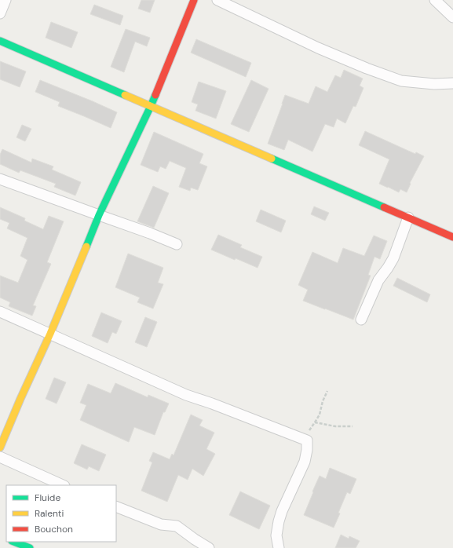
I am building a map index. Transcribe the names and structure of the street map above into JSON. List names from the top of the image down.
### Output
{
  "legend": ["Fluide", "Ralenti", "Bouchon"]
}
